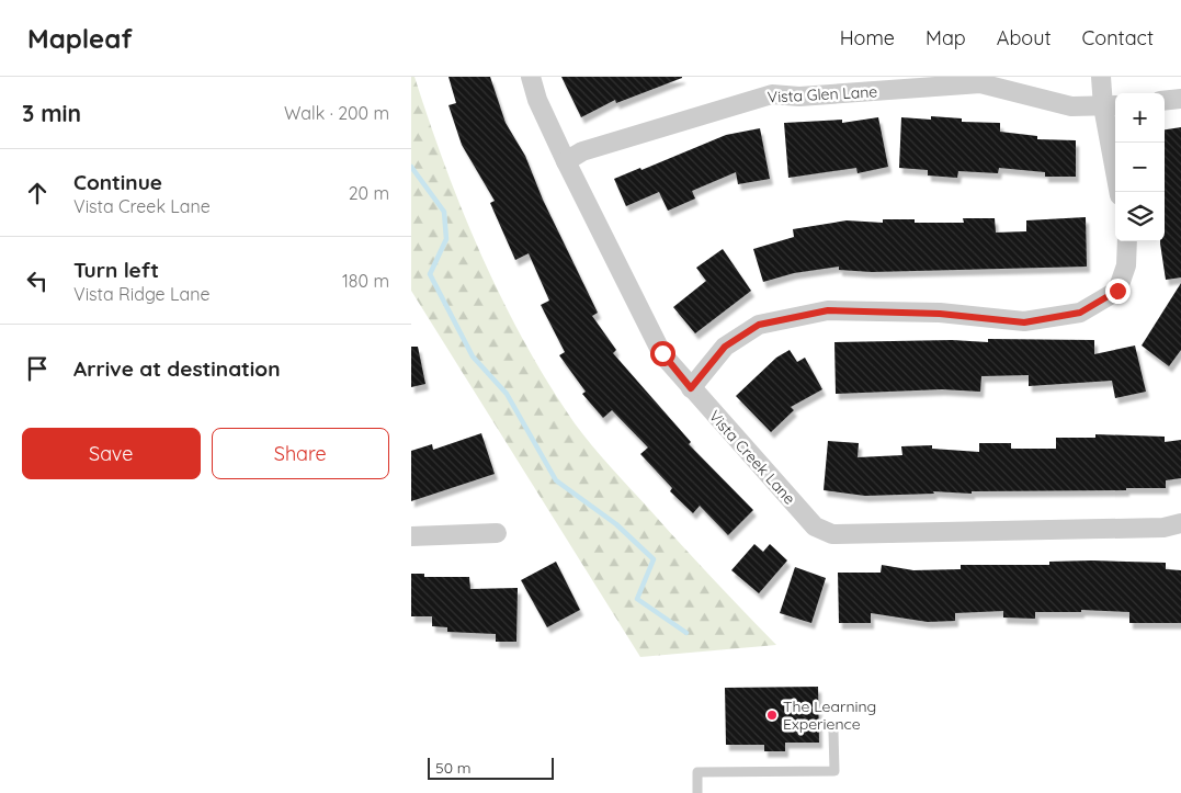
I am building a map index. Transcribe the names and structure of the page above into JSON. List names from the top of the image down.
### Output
{
  "streets": {
    "street": ["Vista Glen Lane", "Vista Creek Lane"]
  },
  "crossings": [
    ["Vista Glen Lane", "Vista Creek Lane"]
  ],
  "places": ["The Learning Experience"],
  "scale_bar": "50 m",
  "page": {
    "header": "Mapleaf",
    "nav": [
      "Home",
      "Map",
      "About",
      "Contact"
    ],
    "heading": ["3 min", "Walk · 200 m"],
    "map_buttons": ["+", "−"],
    "list": [
      ["Continue", "Vista Creek Lane", "20 m"],
      ["Turn left", "Vista Ridge Lane", "180 m"],
      "Arrive at destination"
    ],
    "buttons": ["Save", "Share"],
    "scale": "50 m"
  }
}
